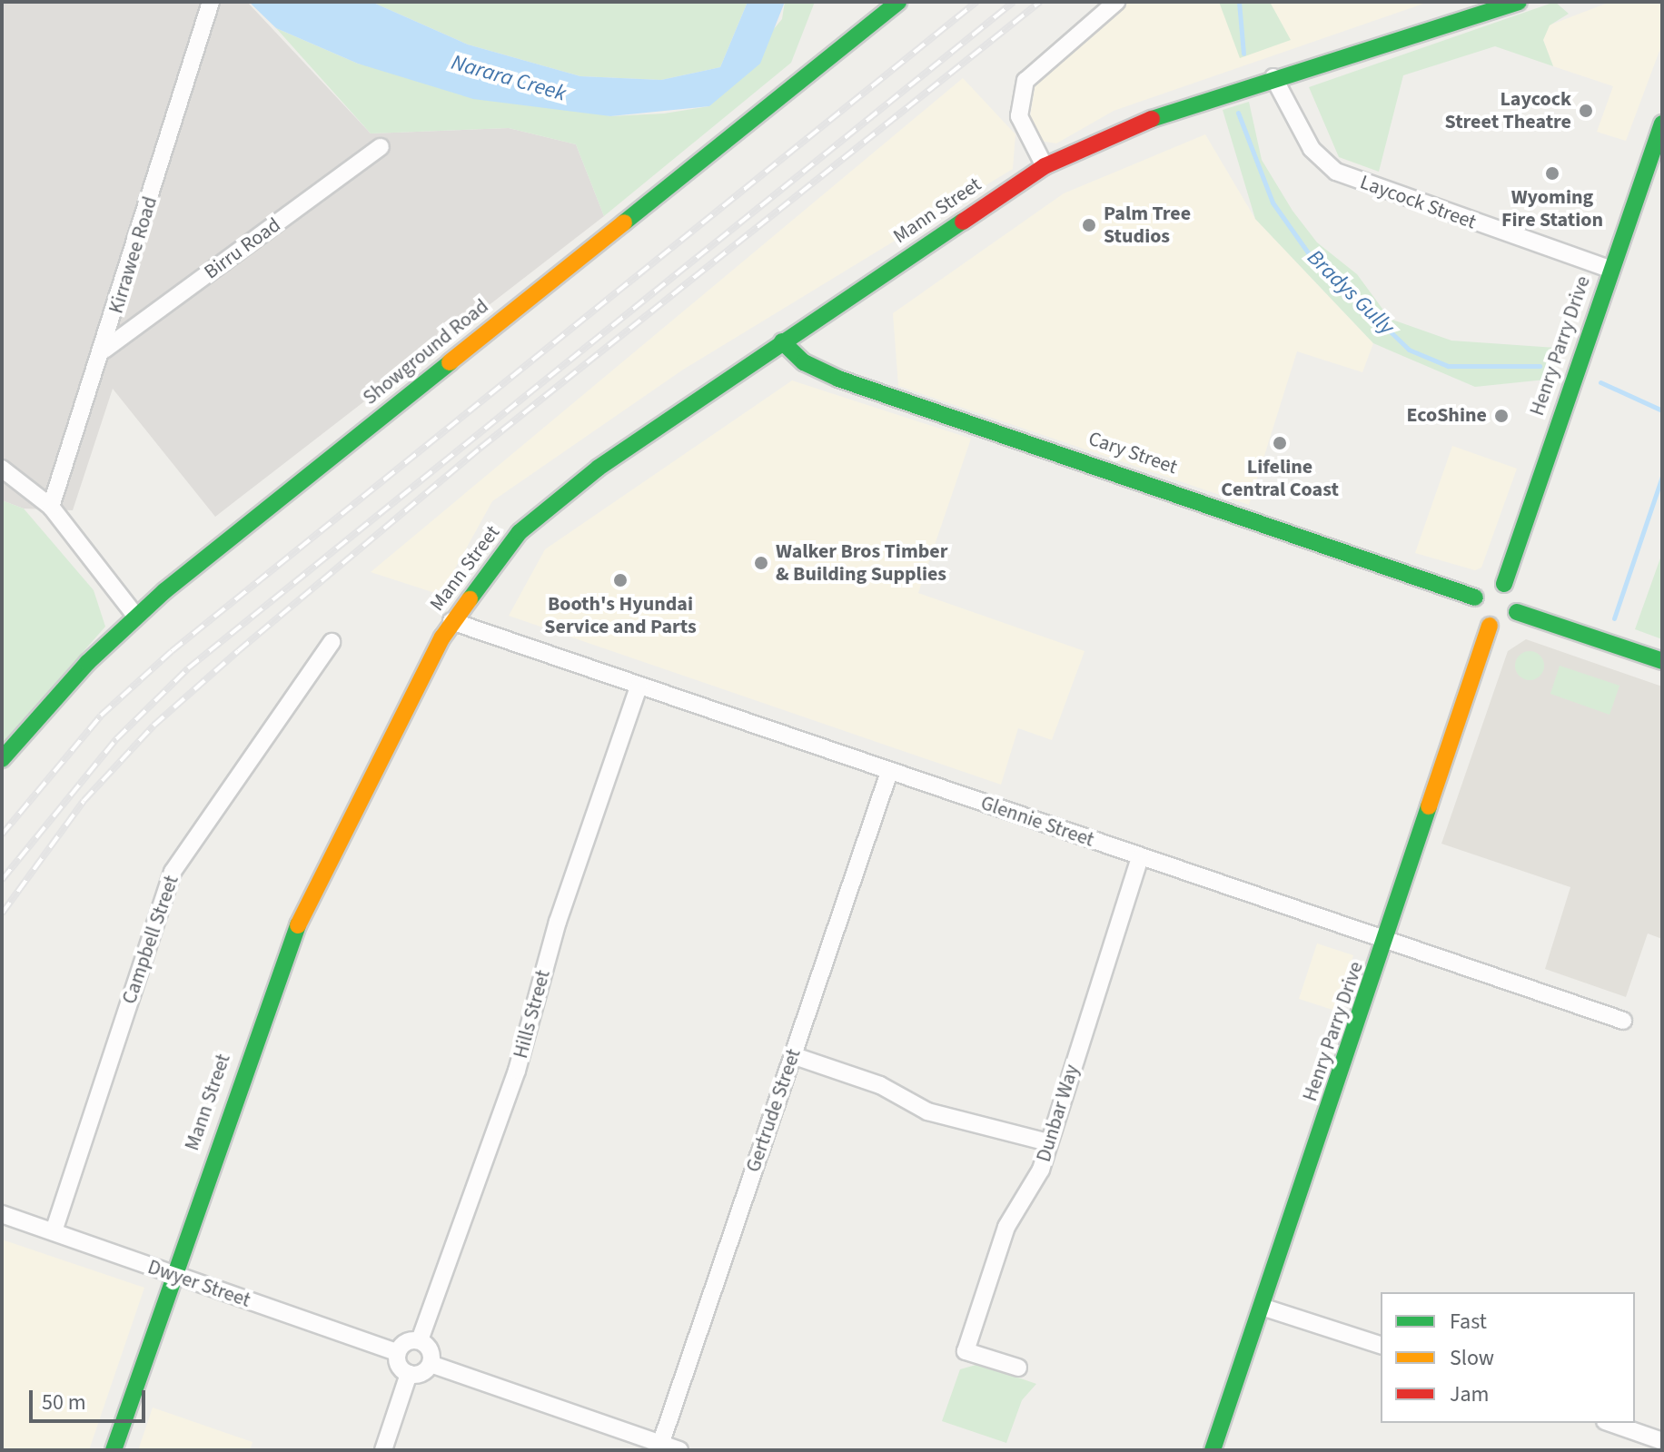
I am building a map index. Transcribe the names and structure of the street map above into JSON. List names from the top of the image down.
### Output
{
  "streets": {
    "main road": [
      "Mann Street",
      "Henry Parry Drive",
      "Showground Road",
      "Cary Street"
    ],
    "street": [
      "Laycock Street",
      "Birru Road",
      "Kirrawee Road",
      "Glennie Street",
      "Campbell Street",
      "Hills Street",
      "Gertrude Street",
      "Dunbar Way",
      "Dwyer Street"
    ]
  },
  "crossings": [
    ["Laycock Street", "Mann Street"],
    ["Laycock Street", "Henry Parry Drive"],
    ["Mann Street", "Cary Street"],
    ["Mann Street", "Glennie Street"],
    ["Mann Street", "Dwyer Street"],
    ["Birru Road", "Kirrawee Road"],
    ["Henry Parry Drive", "Cary Street"],
    ["Henry Parry Drive", "Glennie Street"],
    ["Glennie Street", "Hills Street"],
    ["Glennie Street", "Gertrude Street"],
    ["Glennie Street", "Dunbar Way"],
    ["Campbell Street", "Dwyer Street"]
  ],
  "water": ["Narara Creek", "Bradys Gully"],
  "places": [
    "Laycock Street Theatre",
    "Wyoming Fire Station",
    "Palm Tree Studios",
    "EcoShine",
    "Lifeline Central Coast",
    "Walker Bros Timber & Building Supplies",
    "Booth's Hyundai Service and Parts"
  ],
  "legend": ["Fast", "Slow", "Jam"],
  "scale_bar": "50 m"
}
